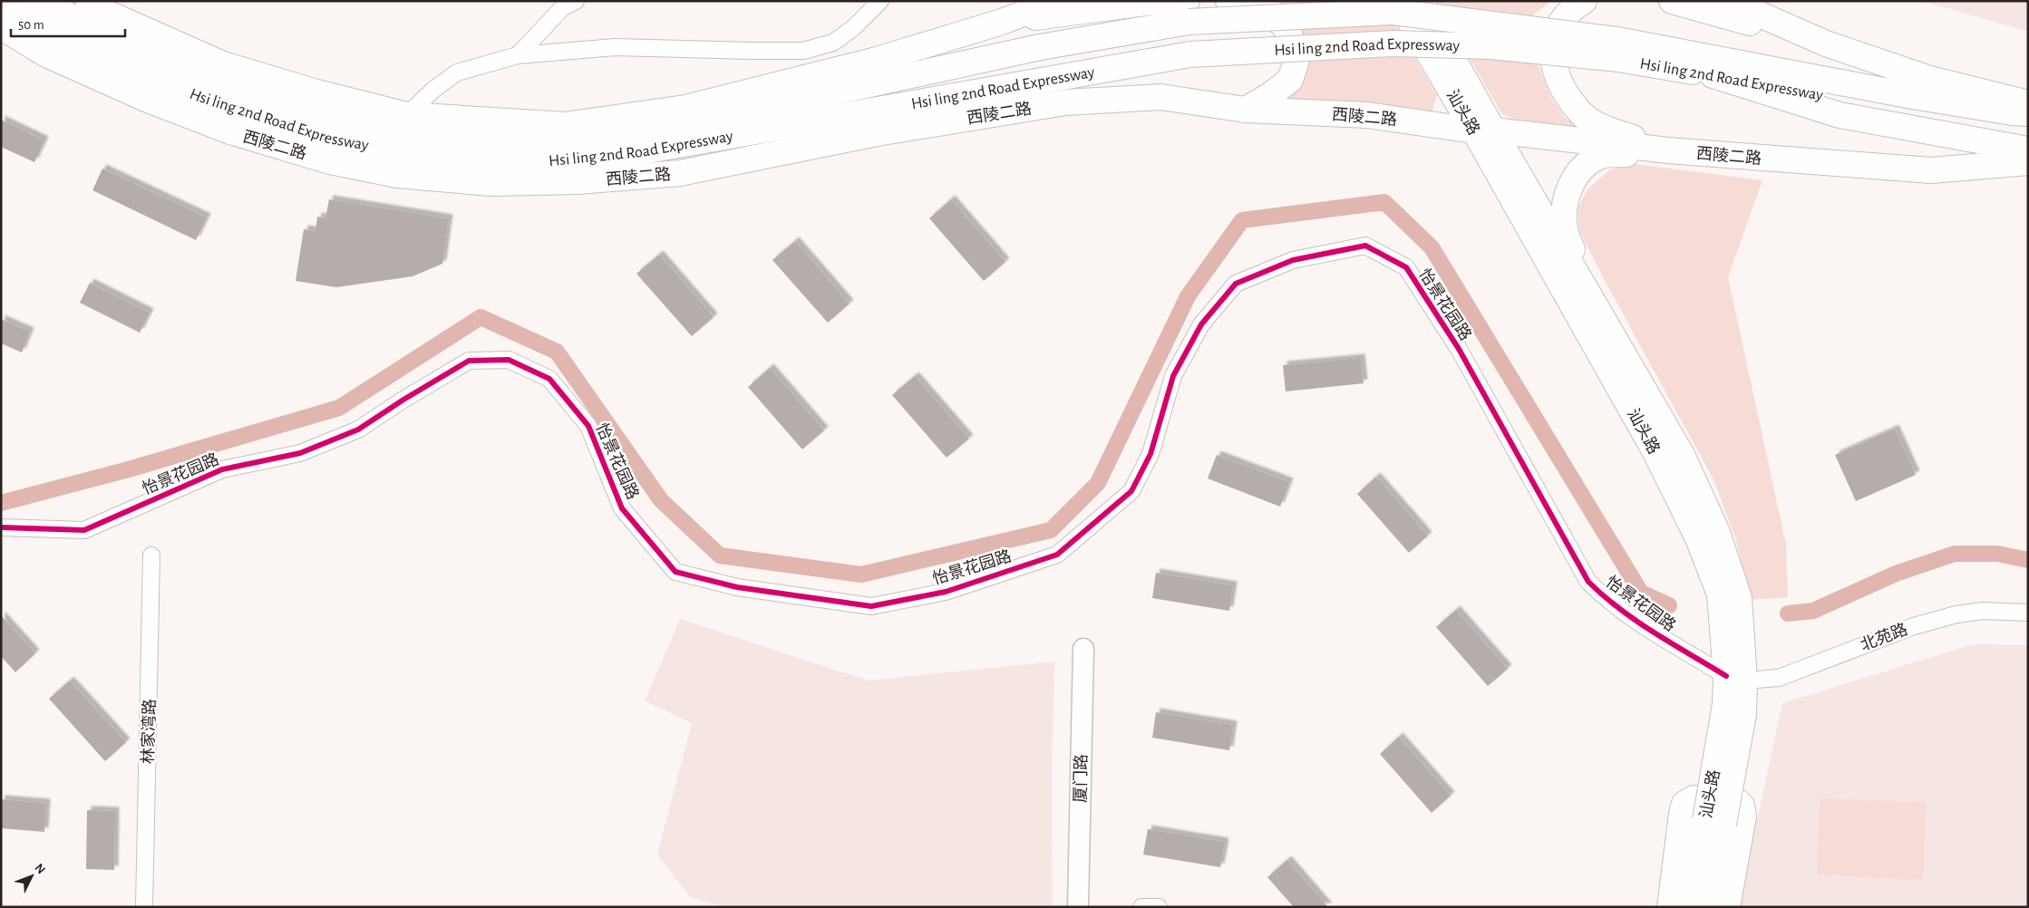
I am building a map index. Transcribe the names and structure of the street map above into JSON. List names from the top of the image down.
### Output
{
  "streets": {
    "main road": ["Hsi ling 2nd Road Expressway", "汕头路", "西陵二路"],
    "street": [
      "怡景花园路",
      "北苑路",
      "林家湾路",
      "厦门路"
    ]
  },
  "crossings": [
    ["汕头路", "西陵二路"],
    ["汕头路", "怡景花园路"],
    ["汕头路", "北苑路"],
    ["怡景花园路", "北苑路"]
  ],
  "scale_bar": "50 m",
  "north": "top right"
}
